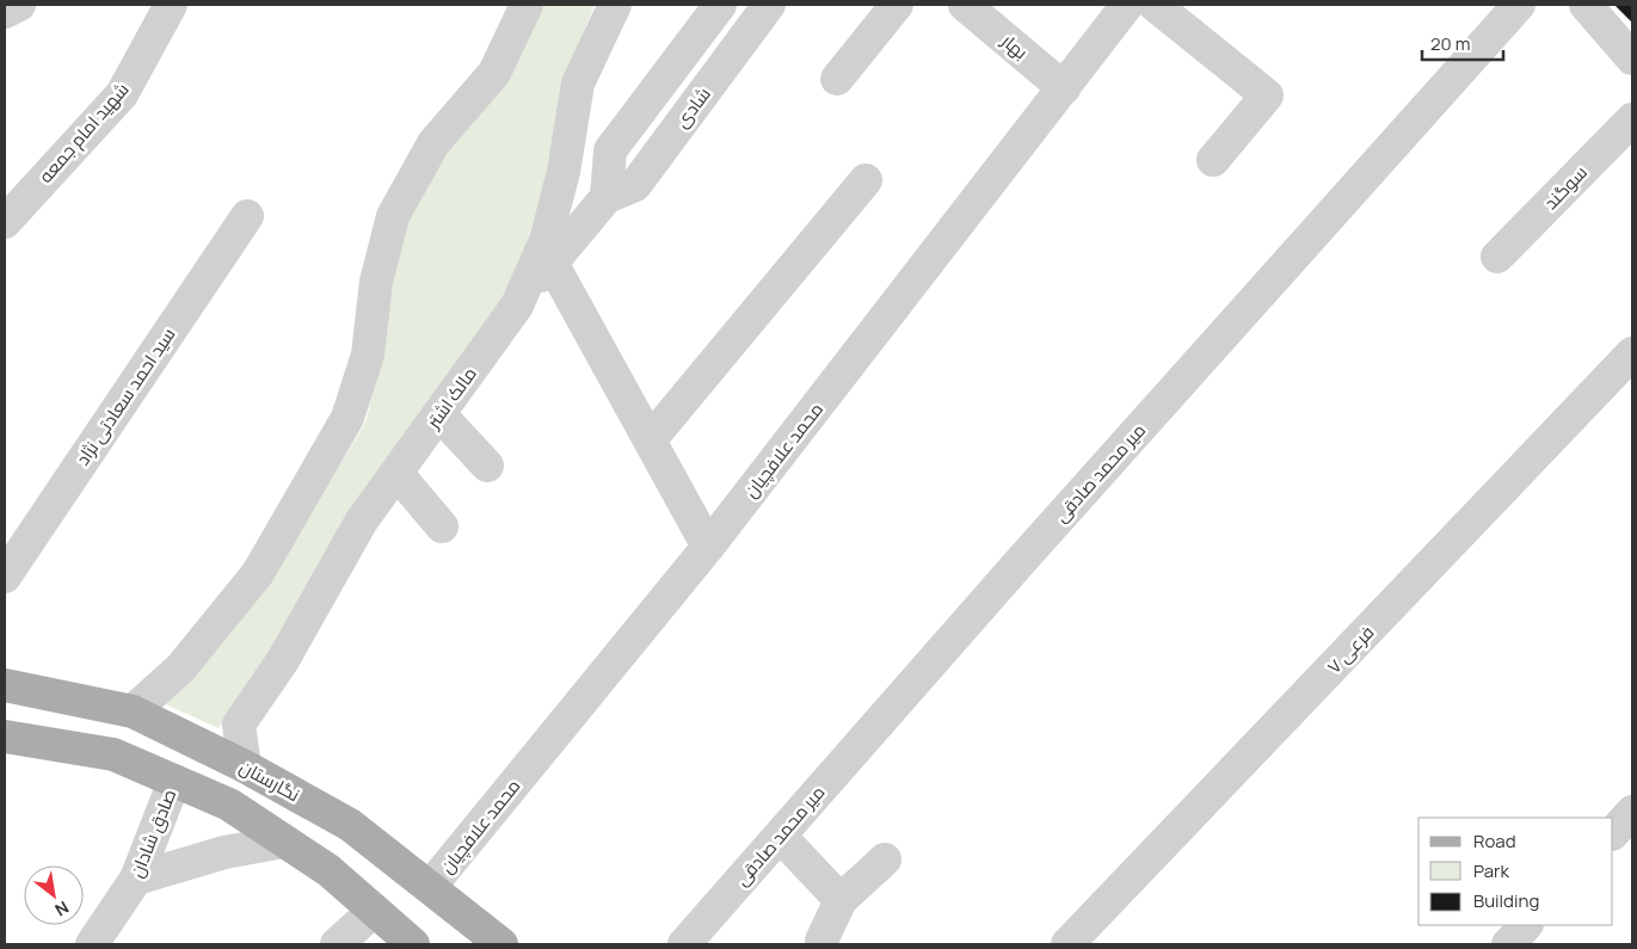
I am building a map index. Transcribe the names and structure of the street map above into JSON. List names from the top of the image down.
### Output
{
  "streets": {
    "main road": ["نگارستان"],
    "street": [
      "بهار",
      "شادی",
      "شهید امام جمعه",
      "سوگند",
      "سید احمد سعادتی نژاد",
      "مالک اشتر",
      "محمد علافچیان",
      "میر محمد صادقی",
      "فرعی ۷",
      "صادق شادان"
    ]
  },
  "crossings": [
    ["بهار", "محمد علافچیان"],
    ["شادی", "مالک اشتر"],
    ["مالک اشتر", "نگارستان"],
    ["محمد علافچیان", "نگارستان"]
  ],
  "legend": ["Road", "Park", "Building"],
  "scale_bar": "20 m",
  "north": "bottom right"
}
